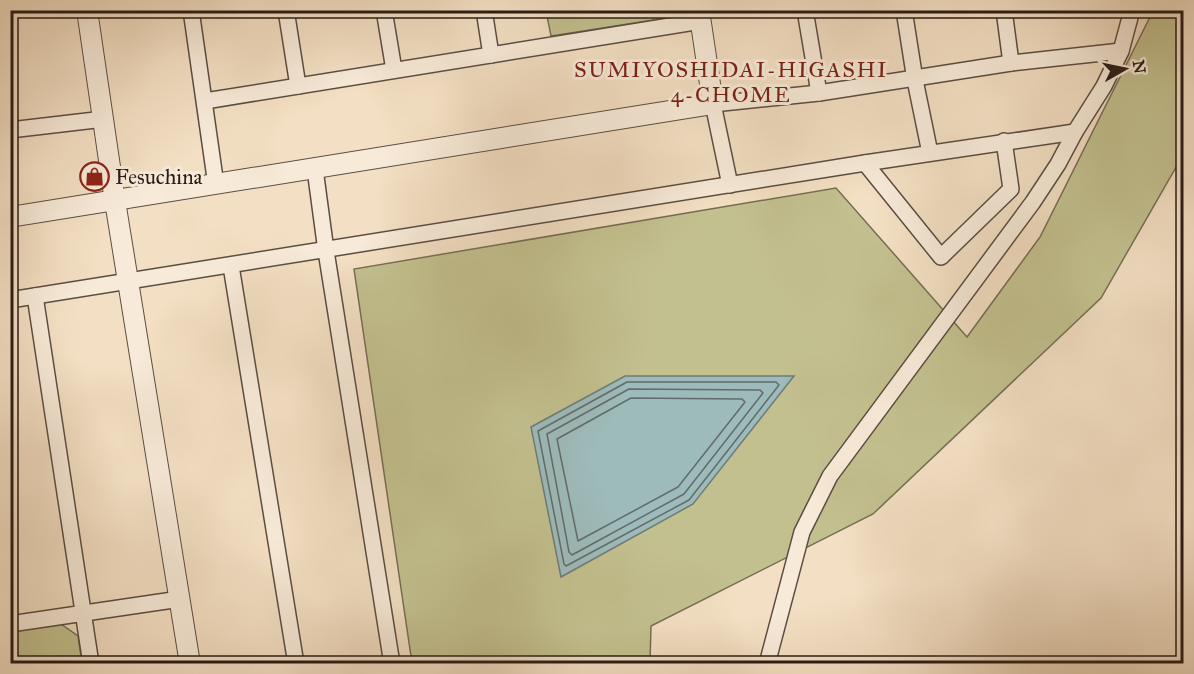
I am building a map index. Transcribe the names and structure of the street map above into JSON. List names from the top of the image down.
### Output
{
  "districts": ["SUMIYOSHIDAI-HIGASHI 4-CHOME"],
  "places": {
    "shop": ["Fesuchina"]
  },
  "north": "right"
}
